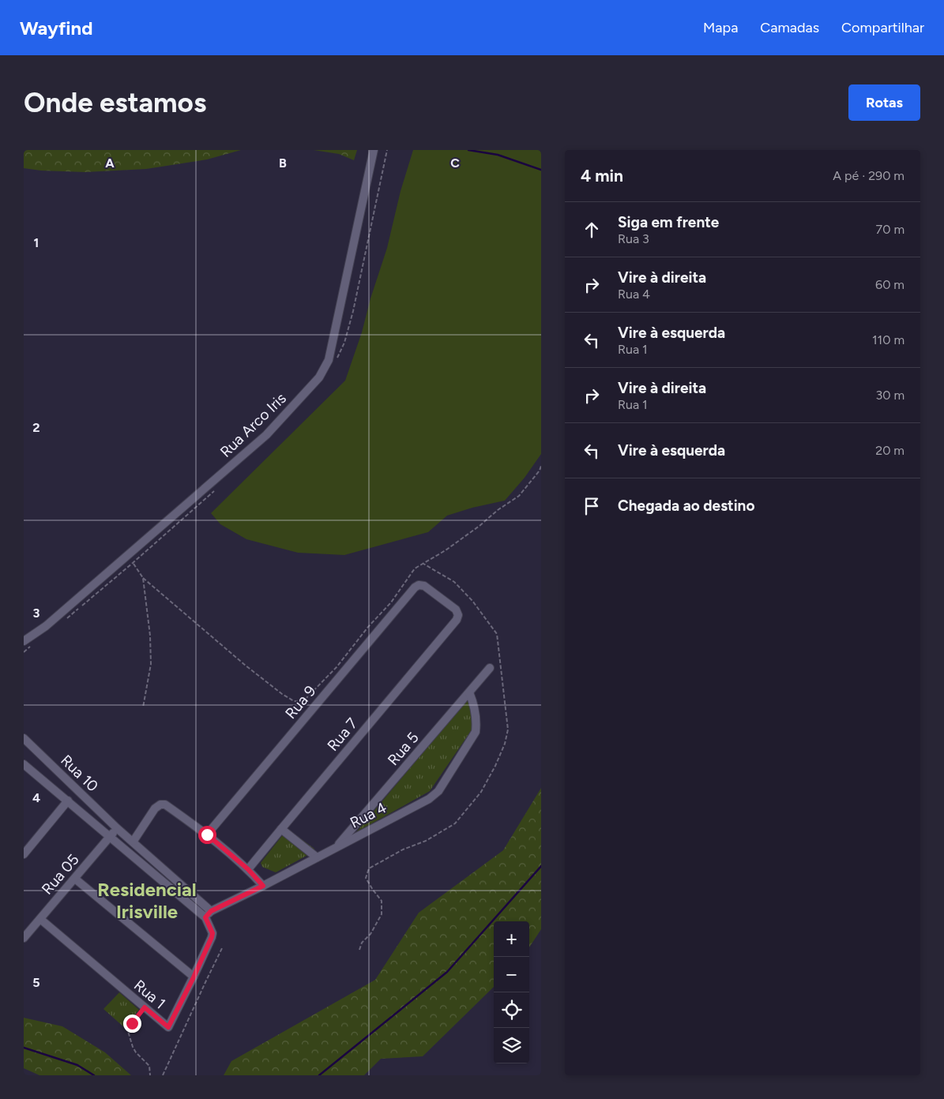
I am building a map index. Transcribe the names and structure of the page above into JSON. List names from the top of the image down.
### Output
{
  "streets": {
    "street": [
      "Rua Arco Iris",
      "Rua 9",
      "Rua 7",
      "Rua 5",
      "Rua 10",
      "Rua 4",
      "Rua 05",
      "Rua 1"
    ]
  },
  "crossings": [
    ["Rua 9", "Rua 7"],
    ["Rua 5", "Rua 4"],
    ["Rua 10", "Rua 05"],
    ["Rua 10", "Rua 1"],
    ["Rua 4", "Rua 1"],
    ["Rua 05", "Rua 1"]
  ],
  "districts": ["Residencial Irisville"],
  "page": {
    "header": "Wayfind",
    "nav": ["Mapa", "Camadas", "Compartilhar"],
    "buttons": "Rotas",
    "title": "Onde estamos",
    "heading": ["4 min", "A pé · 290 m"],
    "list": [
      ["Siga em frente", "Rua 3", "70 m"],
      ["Vire à direita", "Rua 4", "60 m"],
      ["Vire à esquerda", "Rua 1", "110 m"],
      ["Vire à direita", "Rua 1", "30 m"],
      ["Vire à esquerda", "20 m"],
      "Chegada ao destino"
    ],
    "map_buttons": ["+", "−"]
  },
  "grid": {
    "columns": ["A", "B", "C"],
    "rows": [
      "1",
      "2",
      "3",
      "4",
      "5"
    ]
  }
}
